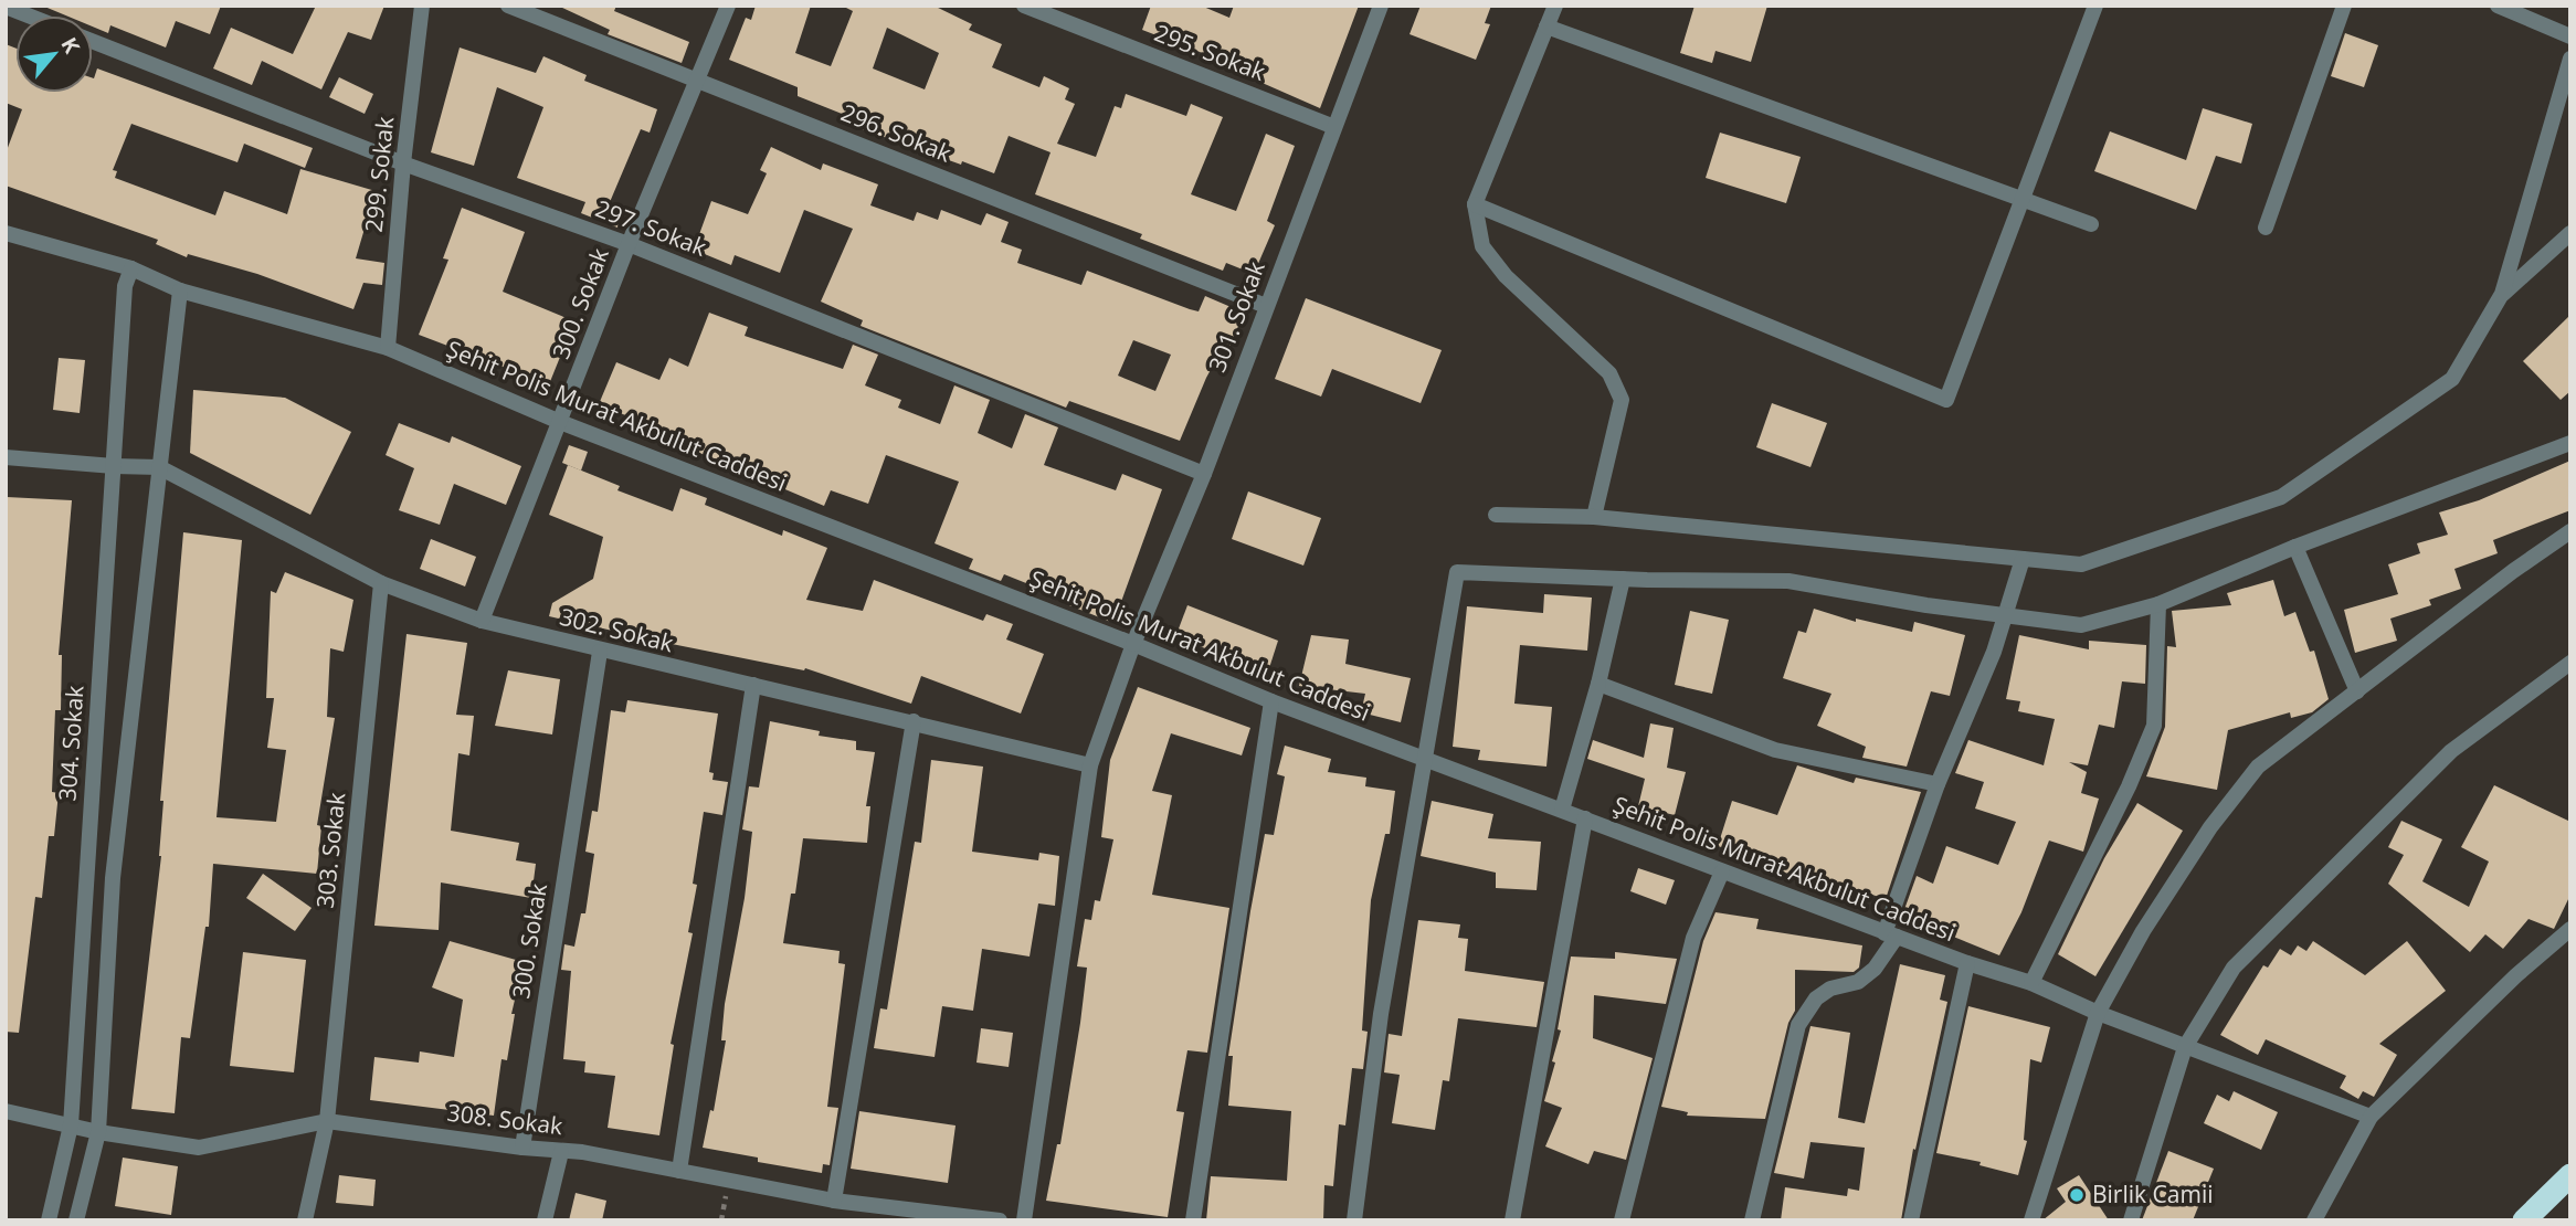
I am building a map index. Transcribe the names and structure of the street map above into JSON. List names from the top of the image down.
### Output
{
  "streets": {
    "street": [
      "295. Sokak",
      "296. Sokak",
      "299. Sokak",
      "297. Sokak",
      "300. Sokak",
      "301. Sokak",
      "Şehit Polis Murat Akbulut Caddesi",
      "302. Sokak",
      "304. Sokak",
      "303. Sokak",
      "308. Sokak"
    ]
  },
  "crossings": [
    ["295. Sokak", "301. Sokak"],
    ["296. Sokak", "300. Sokak"],
    ["296. Sokak", "301. Sokak"],
    ["299. Sokak", "297. Sokak"],
    ["299. Sokak", "Şehit Polis Murat Akbulut Caddesi"],
    ["297. Sokak", "300. Sokak"],
    ["297. Sokak", "301. Sokak"],
    ["300. Sokak", "Şehit Polis Murat Akbulut Caddesi"],
    ["300. Sokak", "302. Sokak"],
    ["300. Sokak", "308. Sokak"],
    ["301. Sokak", "Şehit Polis Murat Akbulut Caddesi"],
    ["301. Sokak", "302. Sokak"],
    ["Şehit Polis Murat Akbulut Caddesi", "304. Sokak"],
    ["302. Sokak", "303. Sokak"],
    ["304. Sokak", "308. Sokak"],
    ["303. Sokak", "308. Sokak"]
  ],
  "places": ["Birlik Camii"],
  "north": "top right"
}
